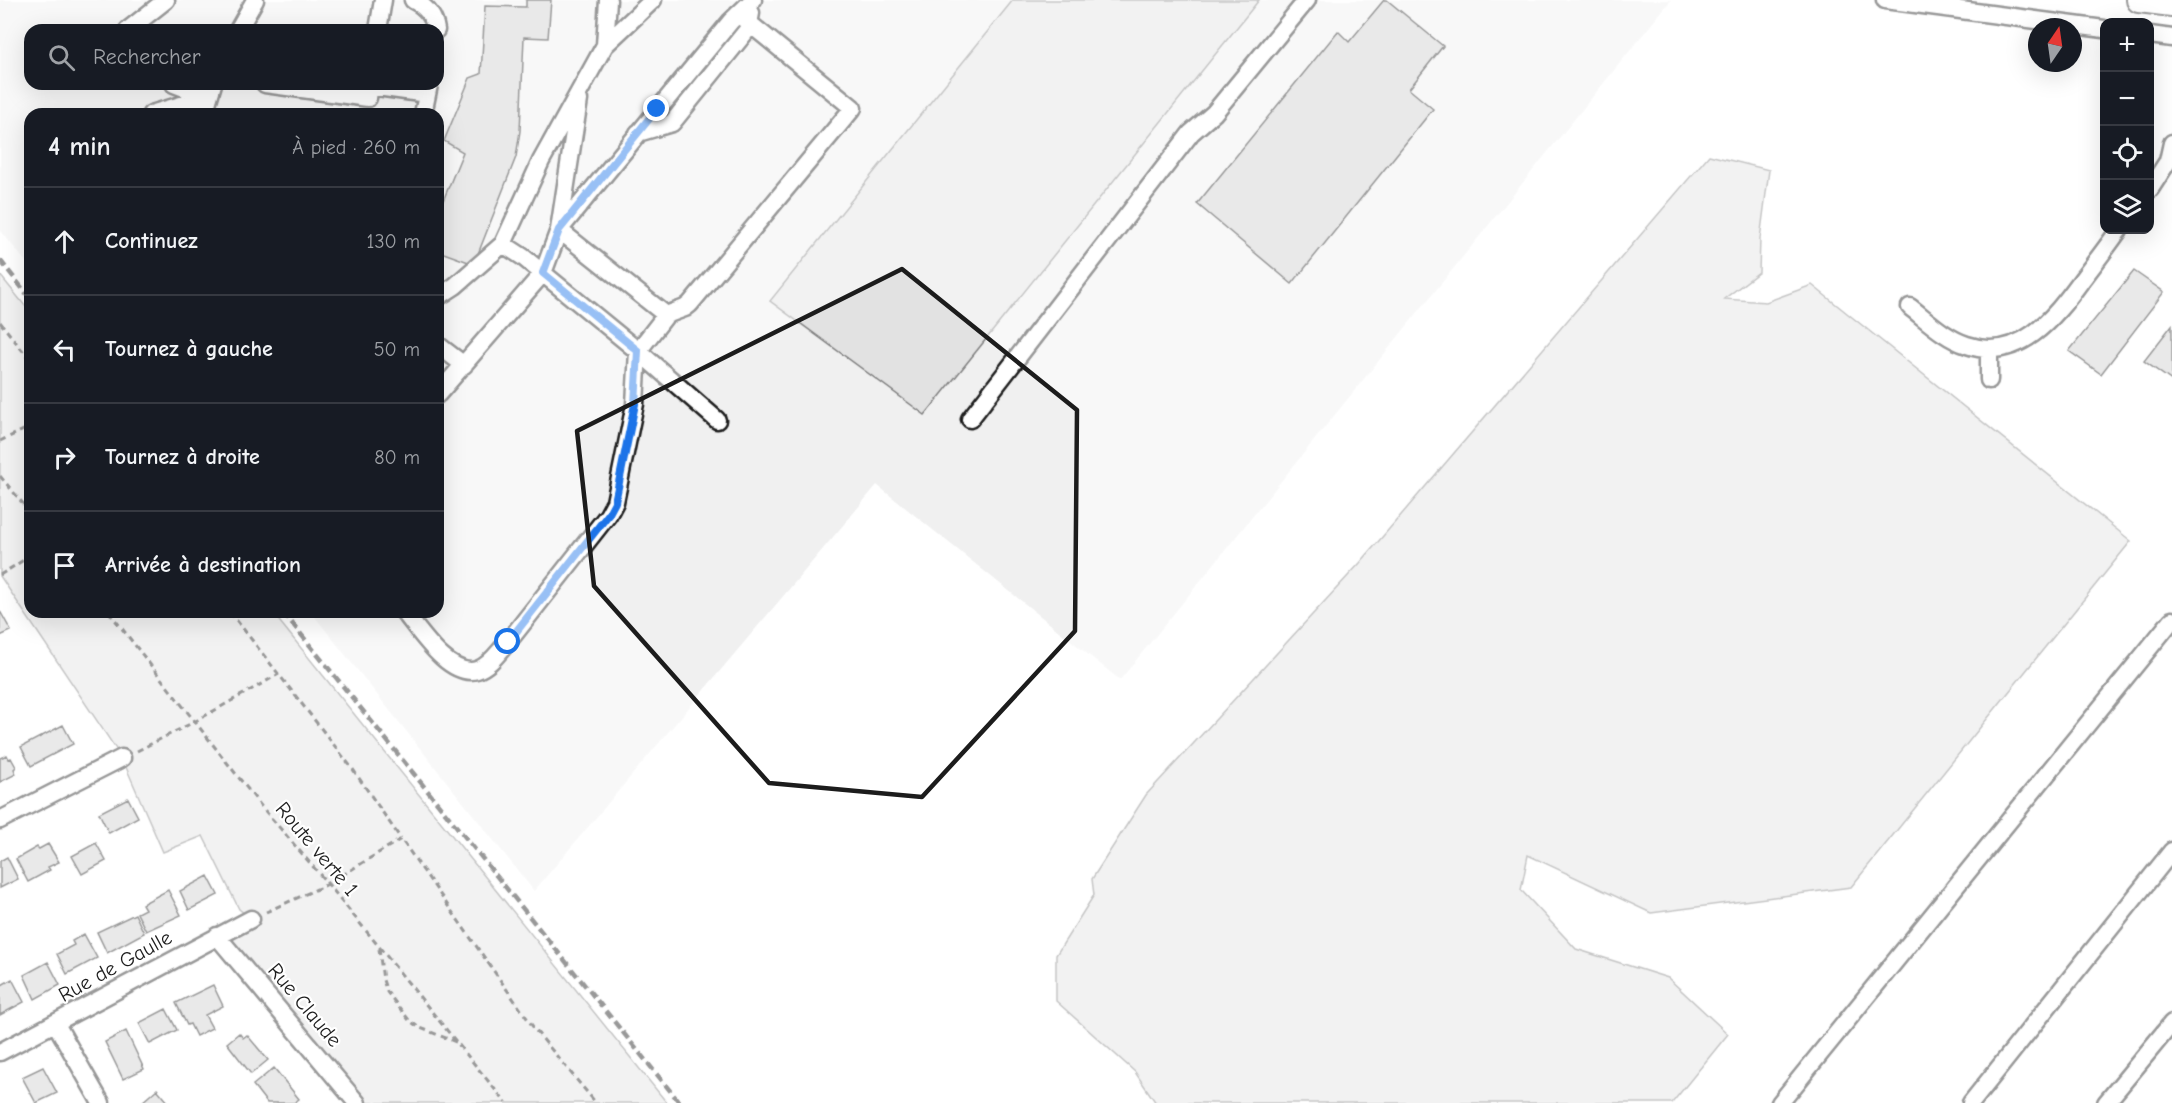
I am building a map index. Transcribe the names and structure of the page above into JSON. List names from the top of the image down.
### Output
{
  "streets": {
    "street": ["Rue de Gaulle", "Rue Claude"],
    "path": ["Route verte 1"]
  },
  "crossings": [
    ["Rue de Gaulle", "Rue Claude"]
  ],
  "north": "top",
  "page": {
    "map_buttons": ["+", "−"],
    "search": "Rechercher",
    "heading": ["4 min", "À pied · 260 m"],
    "list": [
      ["Continuez", "130 m"],
      ["Tournez à gauche", "50 m"],
      ["Tournez à droite", "80 m"],
      "Arrivée à destination"
    ]
  }
}
